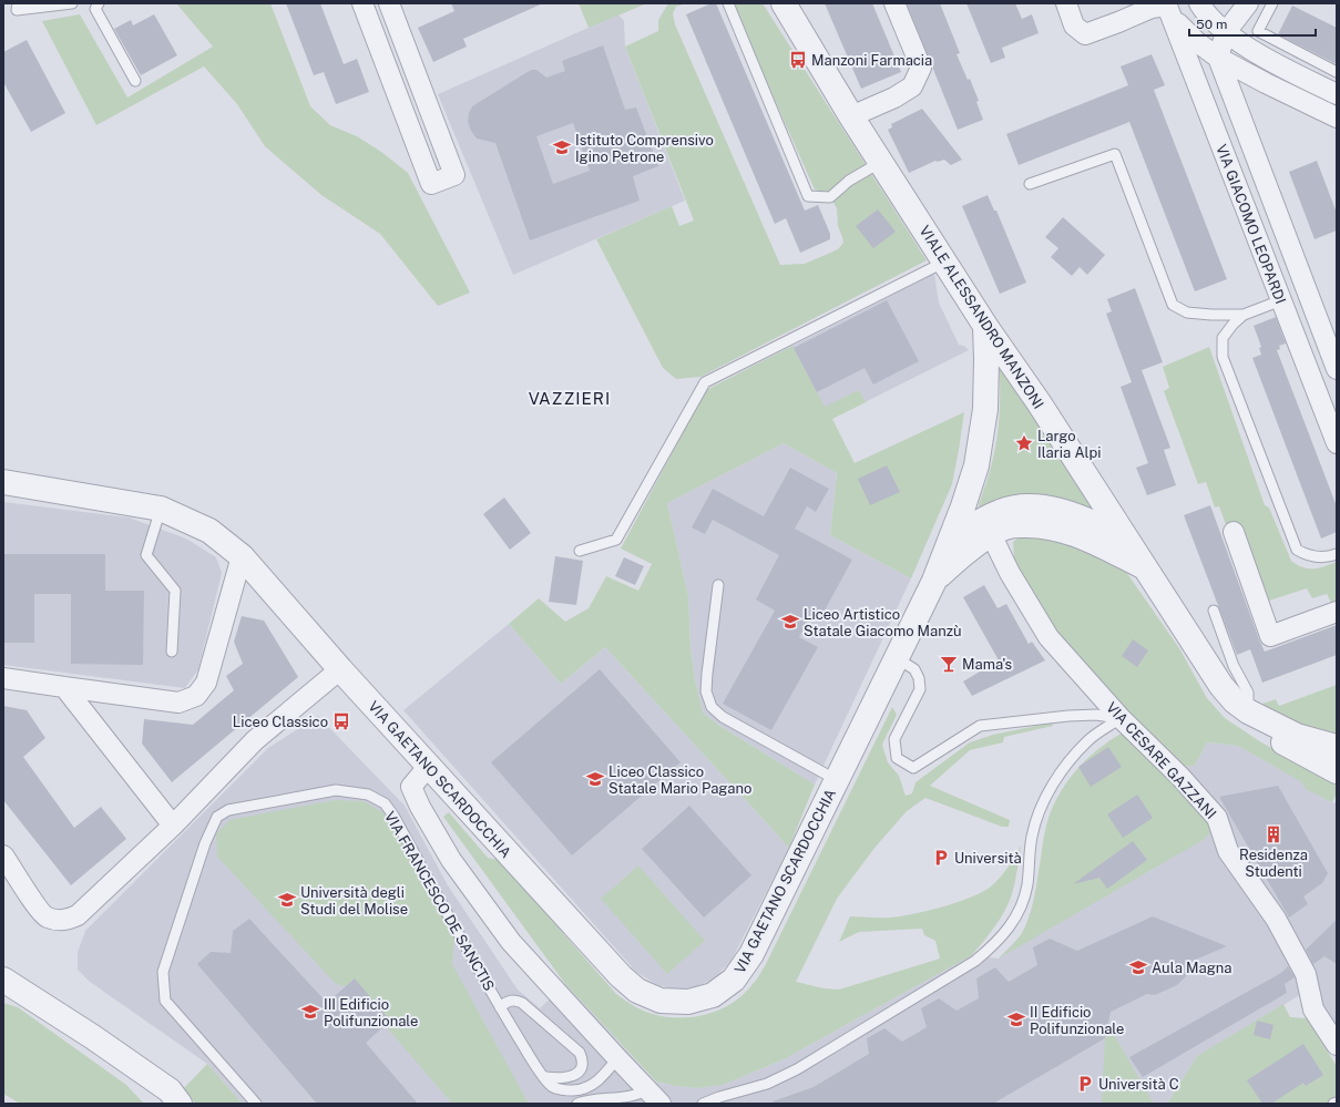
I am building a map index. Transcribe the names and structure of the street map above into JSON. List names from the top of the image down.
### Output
{
  "streets": {
    "street": [
      "VIA GIACOMO LEOPARDI",
      "VIALE ALESSANDRO MANZONI",
      "VIA CESARE GAZZANI",
      "VIA GAETANO SCARDOCCHIA",
      "VIA FRANCESCO DE SANCTIS"
    ]
  },
  "crossings": [
    ["VIALE ALESSANDRO MANZONI", "VIA GAETANO SCARDOCCHIA"],
    ["VIA CESARE GAZZANI", "VIA GAETANO SCARDOCCHIA"],
    ["VIA GAETANO SCARDOCCHIA", "VIA FRANCESCO DE SANCTIS"]
  ],
  "districts": ["VAZZIERI"],
  "places": {
    "bus stop": ["Manzoni Farmacia", "Liceo Classico"],
    "school or university": [
      "Istituto Comprensivo Igino Petrone",
      "Liceo Artistico Statale Giacomo Manzù",
      "Liceo Classico Statale Mario Pagano",
      "Università degli Studi del Molise",
      "Aula Magna",
      "III Edificio Polifunzionale",
      "II Edificio Polifunzionale"
    ],
    "place": ["Largo Ilaria Alpi"],
    "bar": ["Mama's"],
    "building": ["Residenza Studenti"],
    "parking": ["Università", "Università C"]
  },
  "scale_bar": "50 m"
}
